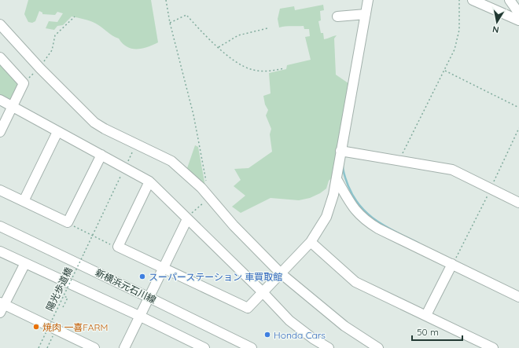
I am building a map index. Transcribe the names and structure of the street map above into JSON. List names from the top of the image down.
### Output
{
  "streets": {
    "street": ["新横浜元石川線"],
    "path": ["陽光歩道橋"]
  },
  "places": ["スーパーステーション 車買取館", "焼肉 一喜FARM", "Honda Cars"],
  "scale_bar": "50 m",
  "north": "bottom"
}
